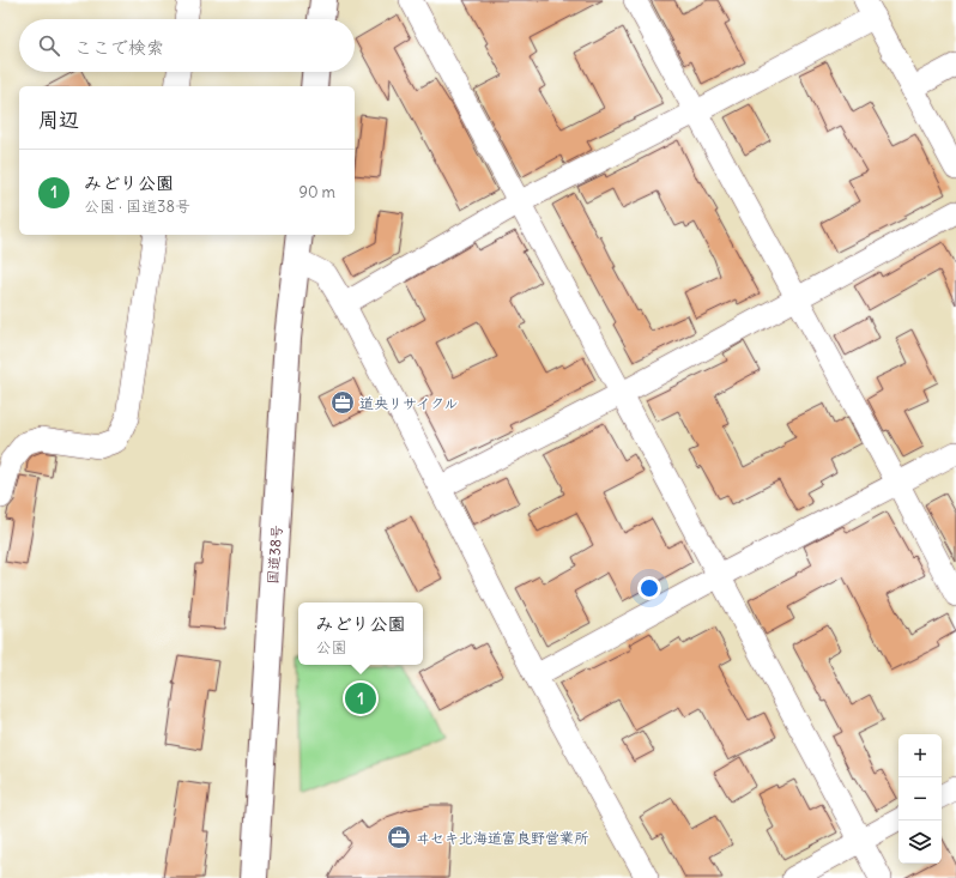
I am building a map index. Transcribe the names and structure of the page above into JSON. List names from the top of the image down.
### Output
{
  "streets": {
    "highway": ["国道38号"]
  },
  "places": {
    "office": ["道央リサイクル", "ヰセキ北海道富良野営業所"]
  },
  "page": {
    "search": "ここで検索",
    "heading": "周辺",
    "list": [
      {
        "mark": "1",
        "name": "みどり公園",
        "note": "公園 · 国道38号",
        "value": "90 m"
      }
    ],
    "popup": ["みどり公園", "公園"],
    "pins": "1",
    "map_buttons": ["+", "−"]
  }
}
